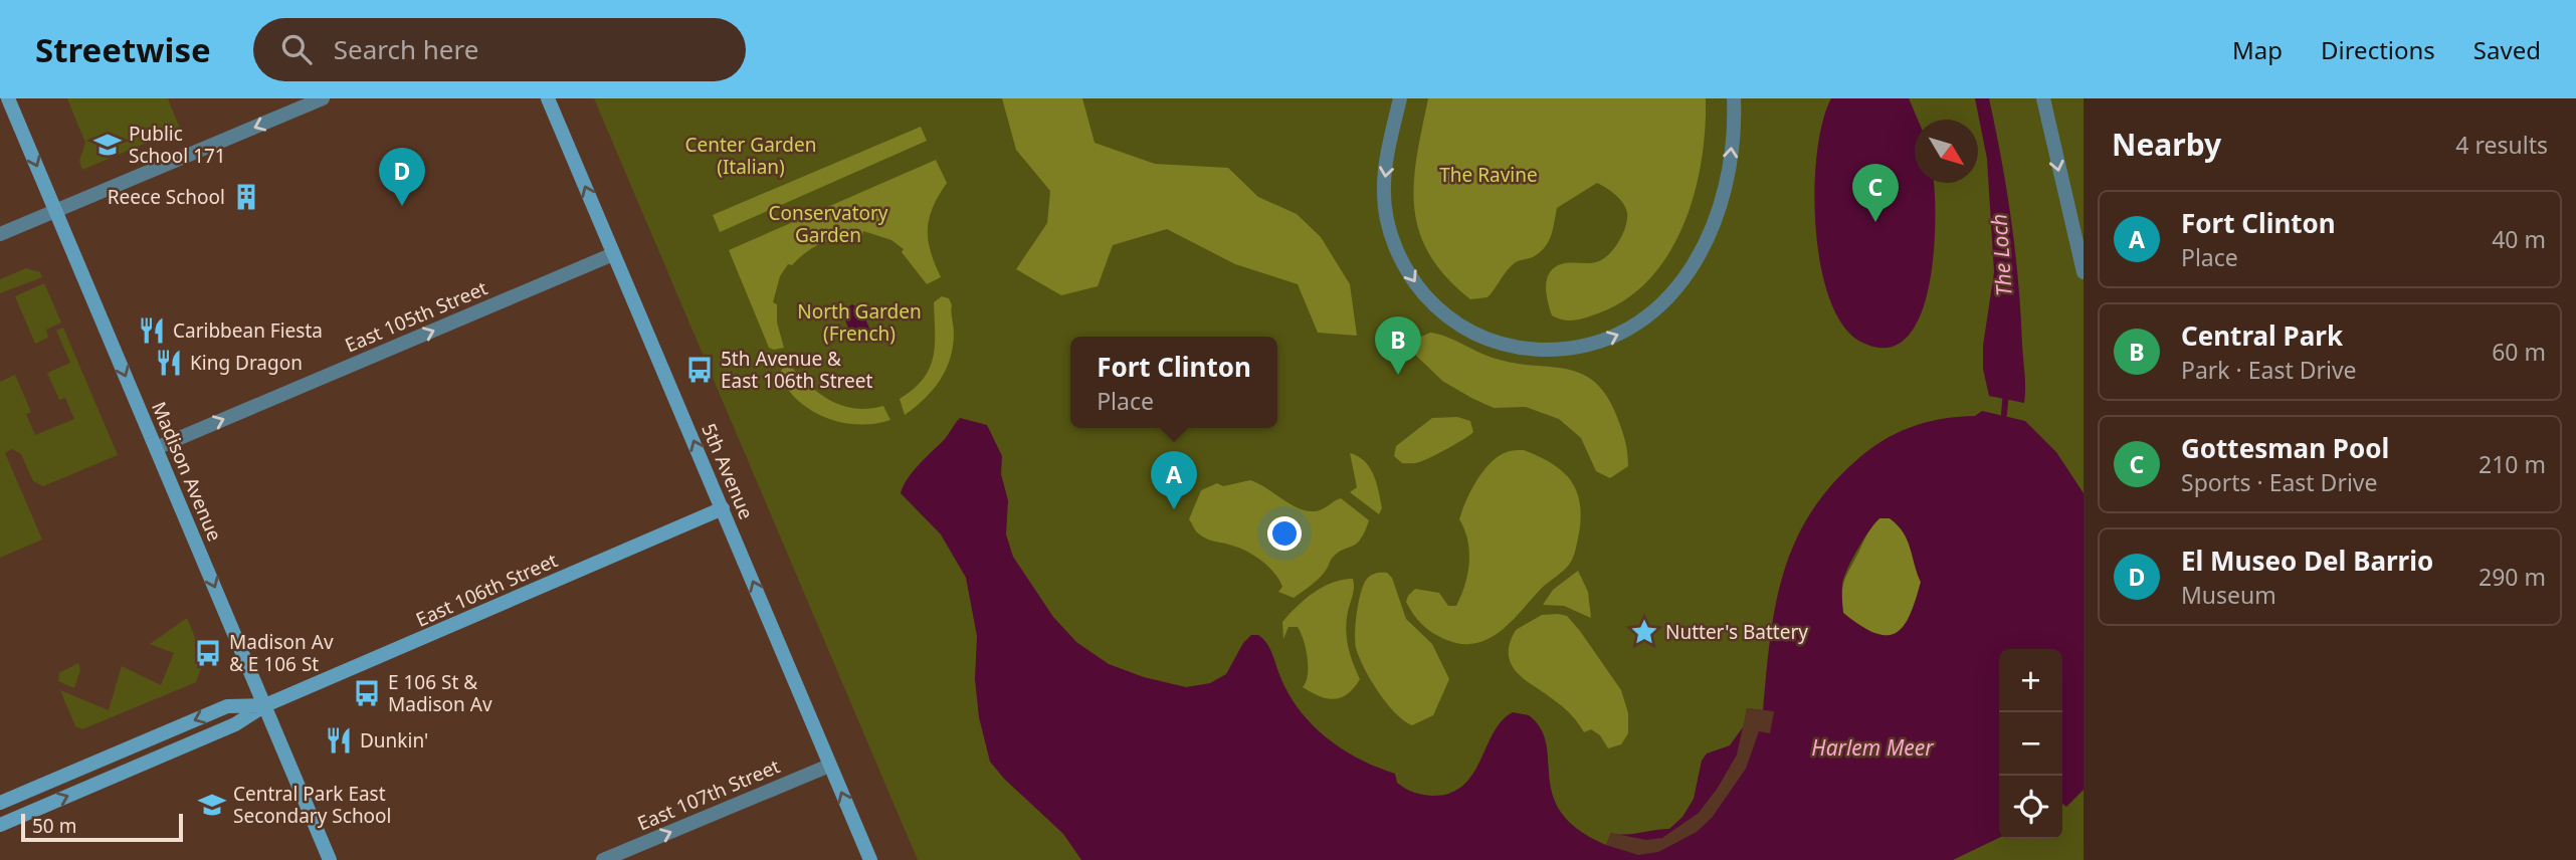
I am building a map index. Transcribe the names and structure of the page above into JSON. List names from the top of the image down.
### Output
{
  "streets": {
    "main road": ["Madison Avenue", "5th Avenue", "East 106th Street"],
    "street": ["East 105th Street", "East 107th Street"]
  },
  "crossings": [
    ["East 105th Street", "Madison Avenue"],
    ["East 105th Street", "5th Avenue"],
    ["Madison Avenue", "East 106th Street"],
    ["5th Avenue", "East 106th Street"],
    ["5th Avenue", "East 107th Street"]
  ],
  "one_way": [
    "East 105th Street",
    "Madison Avenue",
    "5th Avenue",
    "East 107th Street"
  ],
  "water": ["The Loch", "Harlem Meer"],
  "parks": [
    "Center Garden (Italian)",
    "The Ravine",
    "Conservatory Garden",
    "North Garden (French)"
  ],
  "places": {
    "school or university": ["Public School 171", "Central Park East Secondary School"],
    "building": ["Reece School"],
    "restaurant": ["Caribbean Fiesta", "King Dragon", "Dunkin'"],
    "bus stop": ["5th Avenue & East 106th Street", "Madison Av & E 106 St", "E 106 St & Madison Av"],
    "place": ["Nutter's Battery"]
  },
  "scale_bar": "50 m",
  "north": "bottom right",
  "page": {
    "header": "Streetwise",
    "search": "Search here",
    "nav": ["Map", "Directions", "Saved"],
    "heading": ["Nearby", "4 results"],
    "pins": [
      "D",
      "C",
      "B",
      "A"
    ],
    "list": [
      {
        "mark": "A",
        "name": "Fort Clinton",
        "note": "Place",
        "value": "40 m"
      },
      {
        "mark": "B",
        "name": "Central Park",
        "note": "Park · East Drive",
        "value": "60 m"
      },
      {
        "mark": "C",
        "name": "Gottesman Pool",
        "note": "Sports · East Drive",
        "value": "210 m"
      },
      {
        "mark": "D",
        "name": "El Museo Del Barrio",
        "note": "Museum",
        "value": "290 m"
      }
    ],
    "popup": ["Fort Clinton", "Place"],
    "map_buttons": ["+", "−"],
    "scale": "50 m"
  }
}
